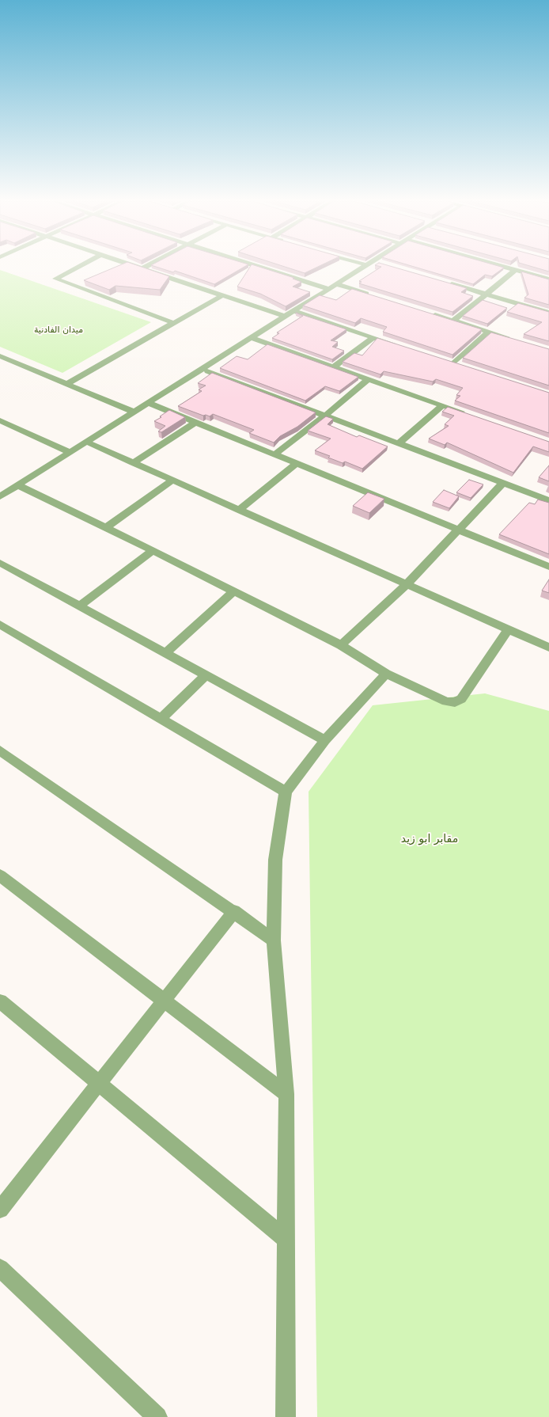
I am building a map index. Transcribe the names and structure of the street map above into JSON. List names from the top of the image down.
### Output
{
  "parks": ["ميدان الفادنية", "مقابر ابو زيد"]
}
